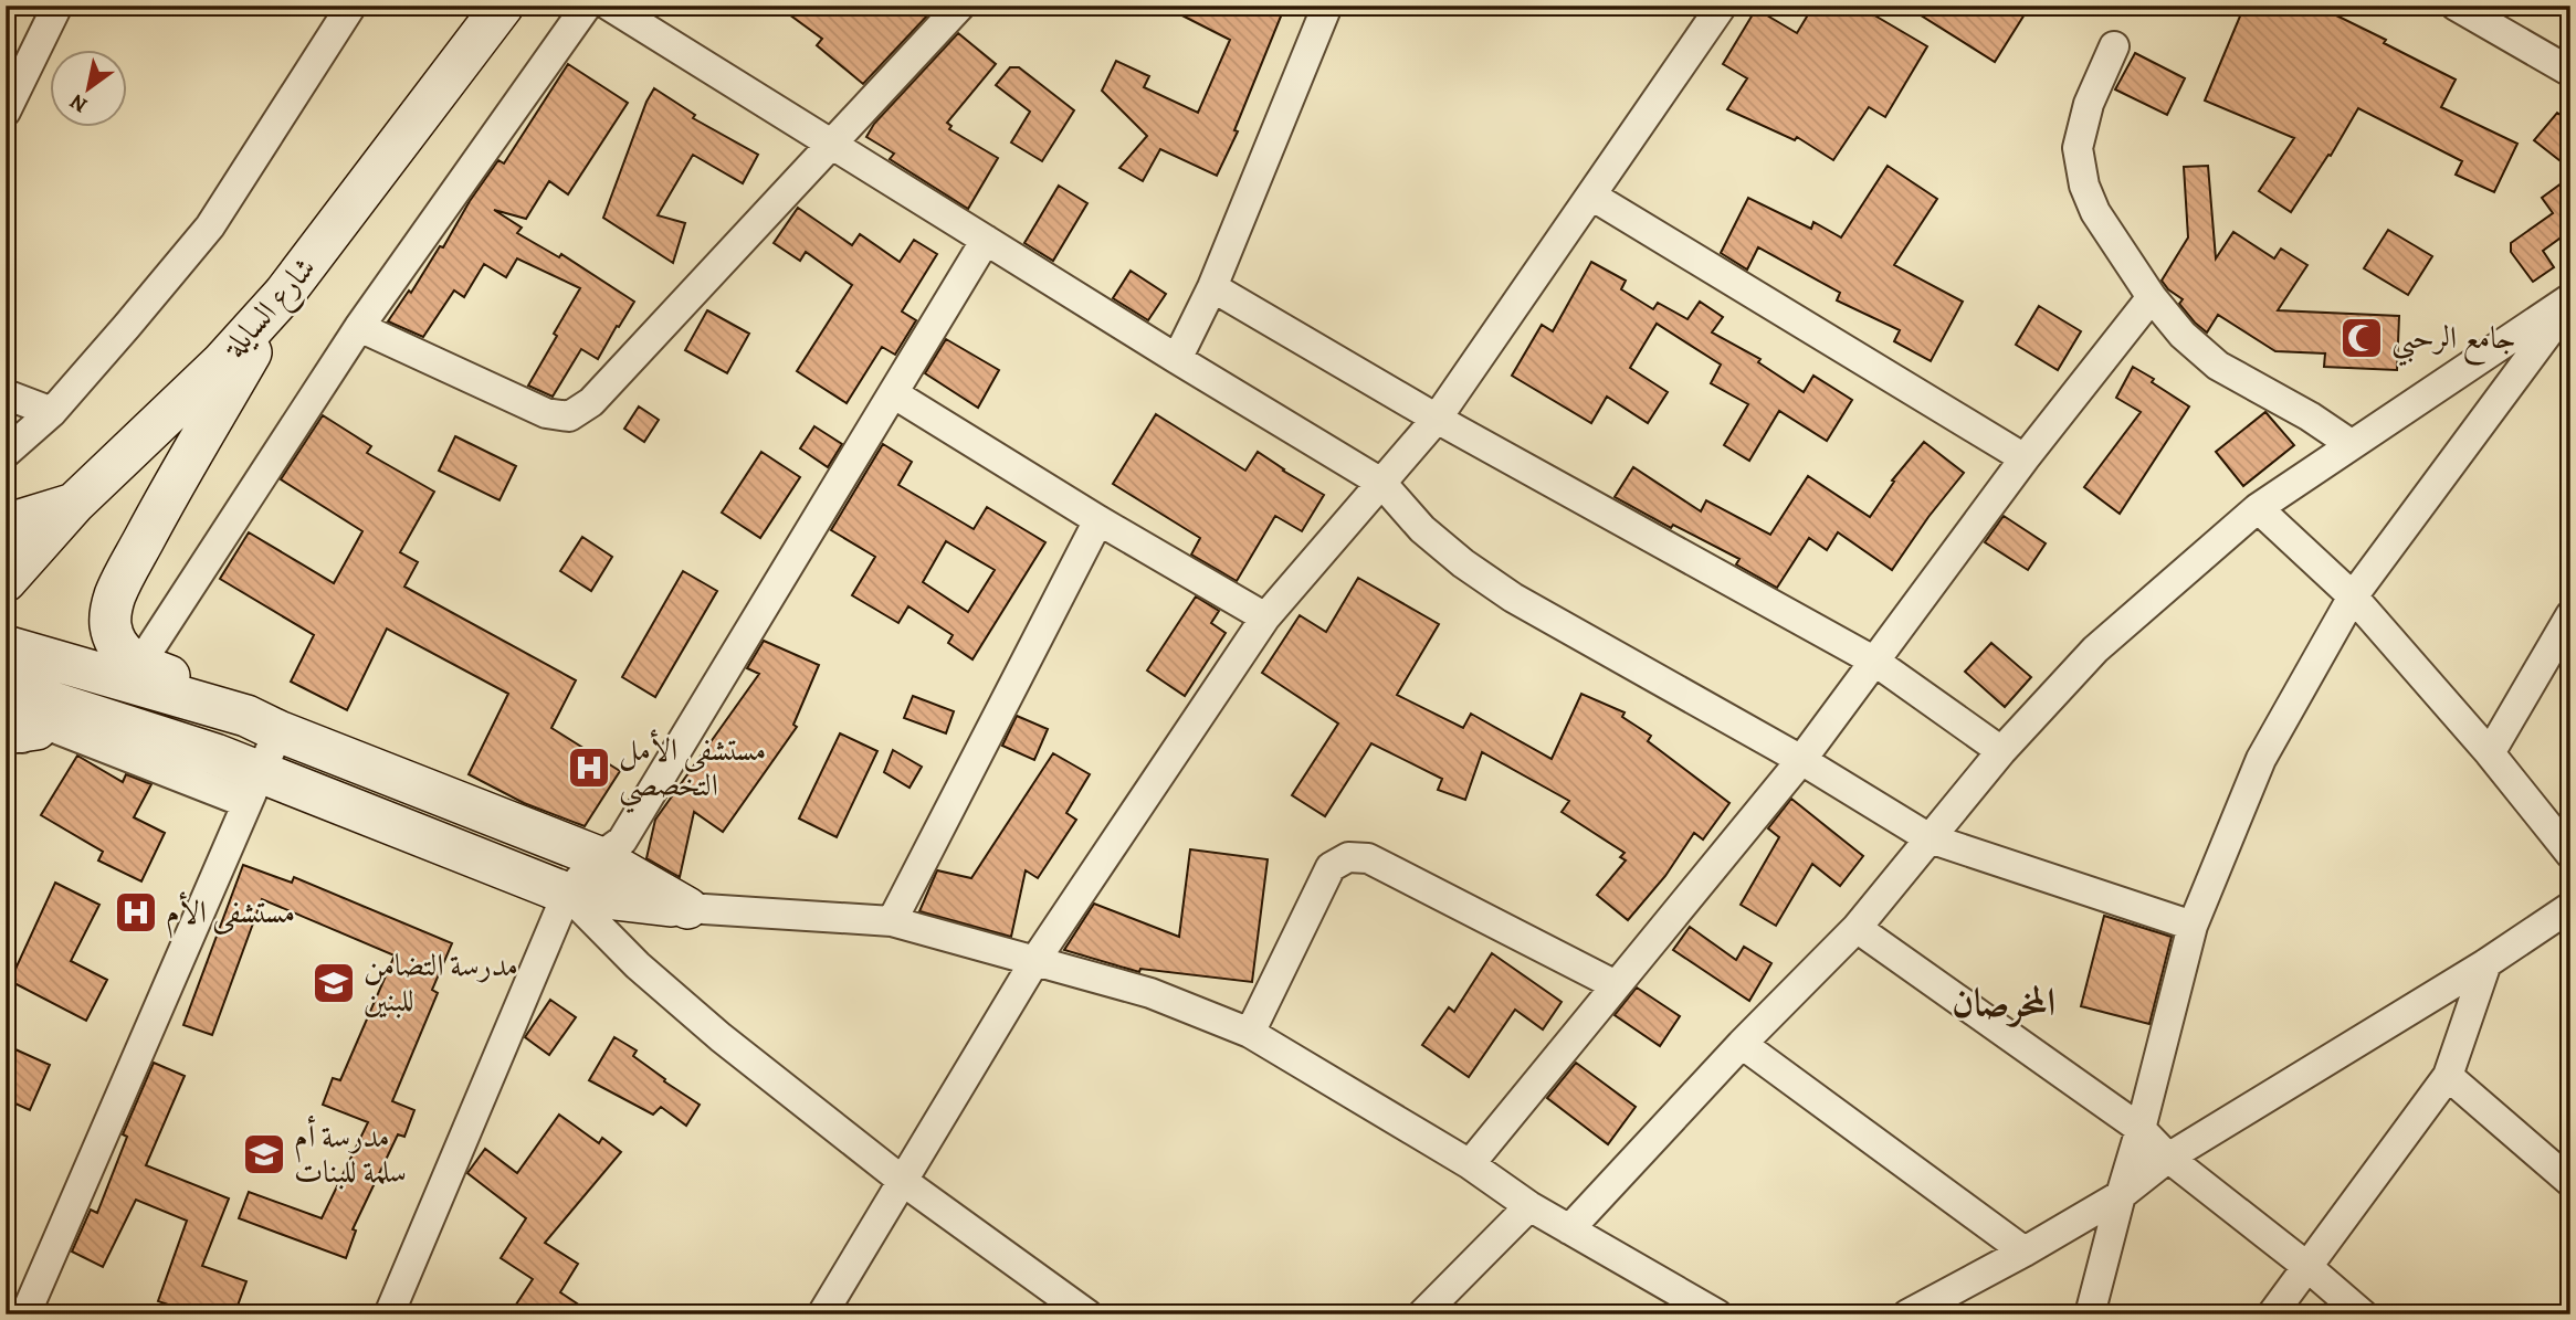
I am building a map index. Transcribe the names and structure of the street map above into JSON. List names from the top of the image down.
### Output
{
  "streets": {
    "main road": ["شارع السايلة"]
  },
  "districts": ["المخرصان"],
  "places": {
    "mosque": ["جامع الرحبي"],
    "hospital": ["مستشفى الأمل التخصصي", "مستشفى الأم"],
    "school or university": ["مدرسة التضامن للبنين", "مدرسة أم سلمة للبنات"]
  },
  "north": "bottom left"
}
